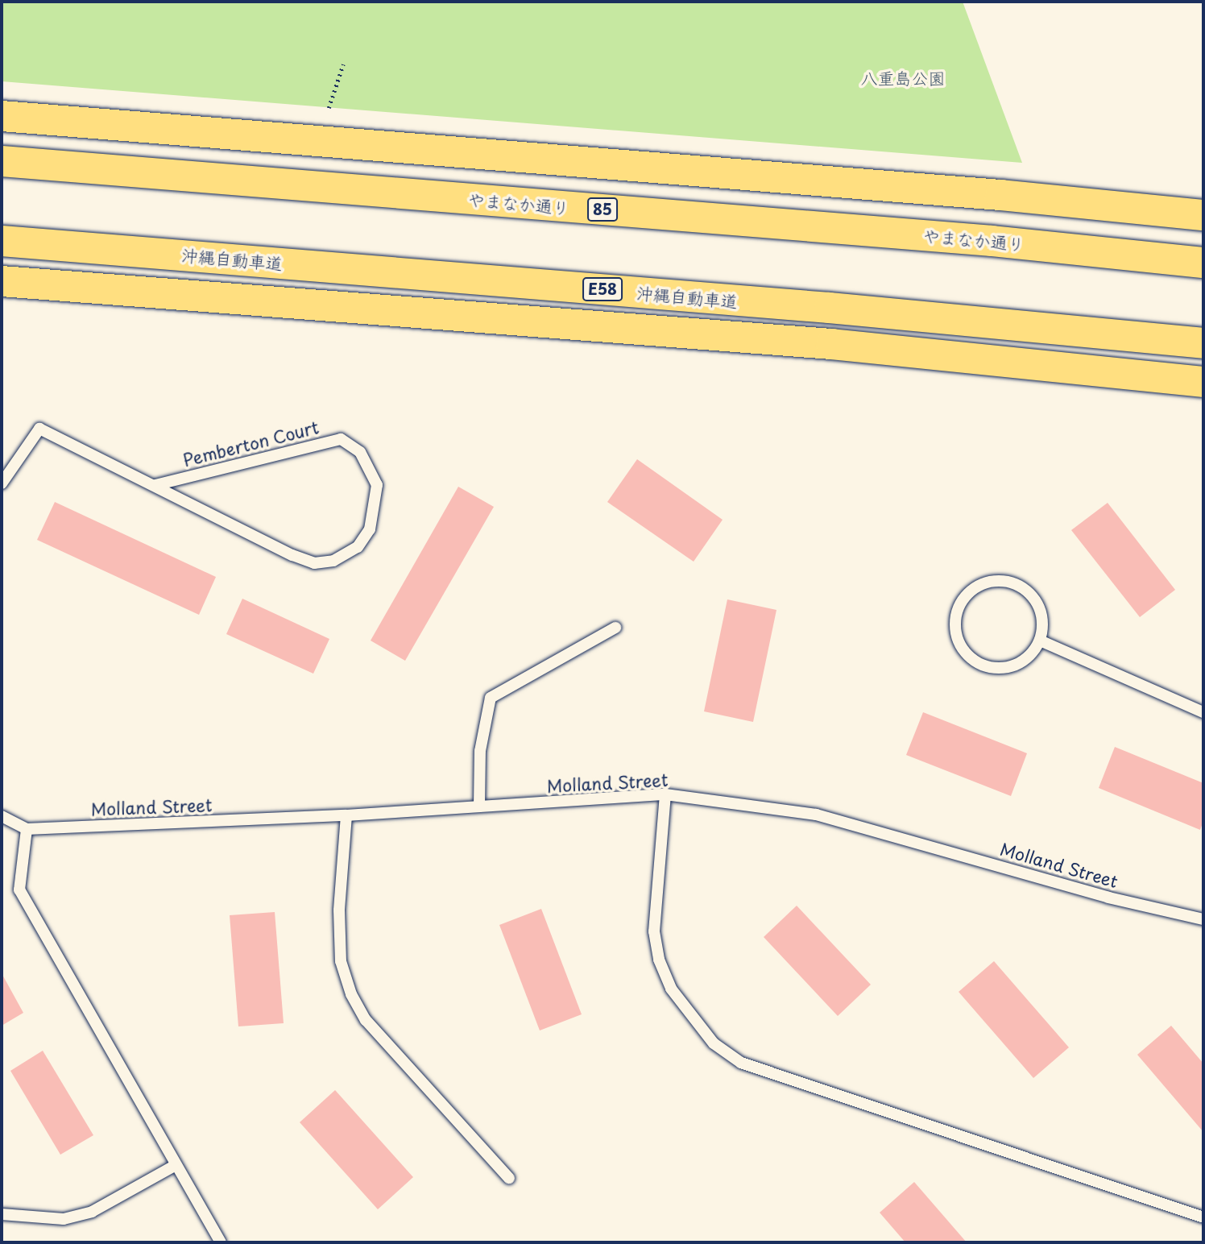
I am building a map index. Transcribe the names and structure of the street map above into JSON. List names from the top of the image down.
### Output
{
  "streets": {
    "main road": [
      "やまなか通り",
      "85",
      "沖縄自動車道",
      "E58"
    ],
    "lane": ["Pemberton Court", "Molland Street"]
  },
  "parks": ["八重島公園"]
}
